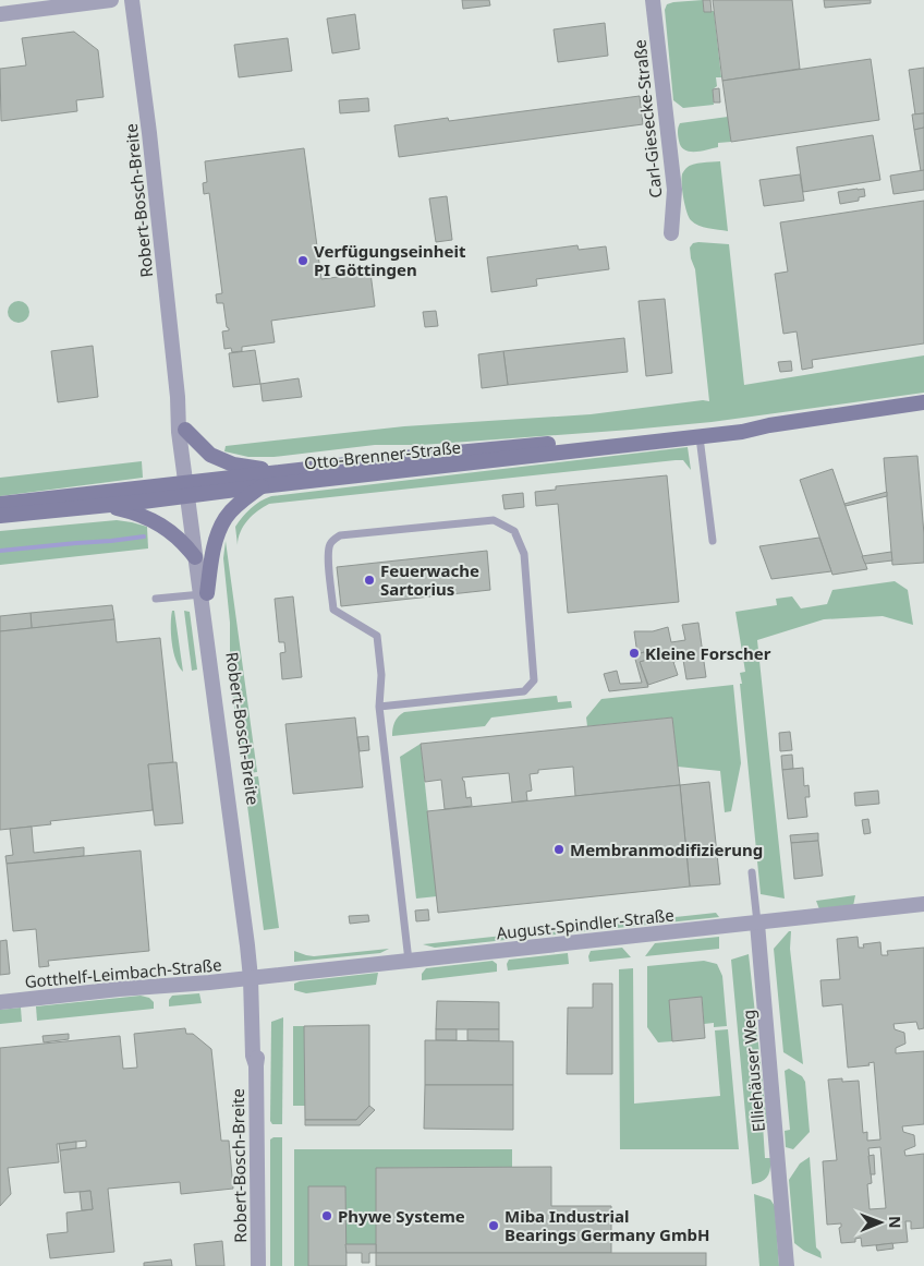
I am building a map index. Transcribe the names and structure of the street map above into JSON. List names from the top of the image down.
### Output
{
  "streets": {
    "main road": ["Otto-Brenner-Straße"],
    "street": [
      "Carl-Giesecke-Straße",
      "Robert-Bosch-Breite",
      "August-Spindler-Straße",
      "Gotthelf-Leimbach-Straße",
      "Elliehäuser Weg"
    ]
  },
  "crossings": [
    ["Robert-Bosch-Breite", "Otto-Brenner-Straße"],
    ["Robert-Bosch-Breite", "August-Spindler-Straße"],
    ["Robert-Bosch-Breite", "Gotthelf-Leimbach-Straße"],
    ["August-Spindler-Straße", "Gotthelf-Leimbach-Straße"],
    ["August-Spindler-Straße", "Elliehäuser Weg"]
  ],
  "places": [
    "Verfügungseinheit PI Göttingen",
    "Feuerwache Sartorius",
    "Kleine Forscher",
    "Membranmodifizierung",
    "Phywe Systeme",
    "Miba Industrial Bearings Germany GmbH"
  ],
  "north": "right"
}
